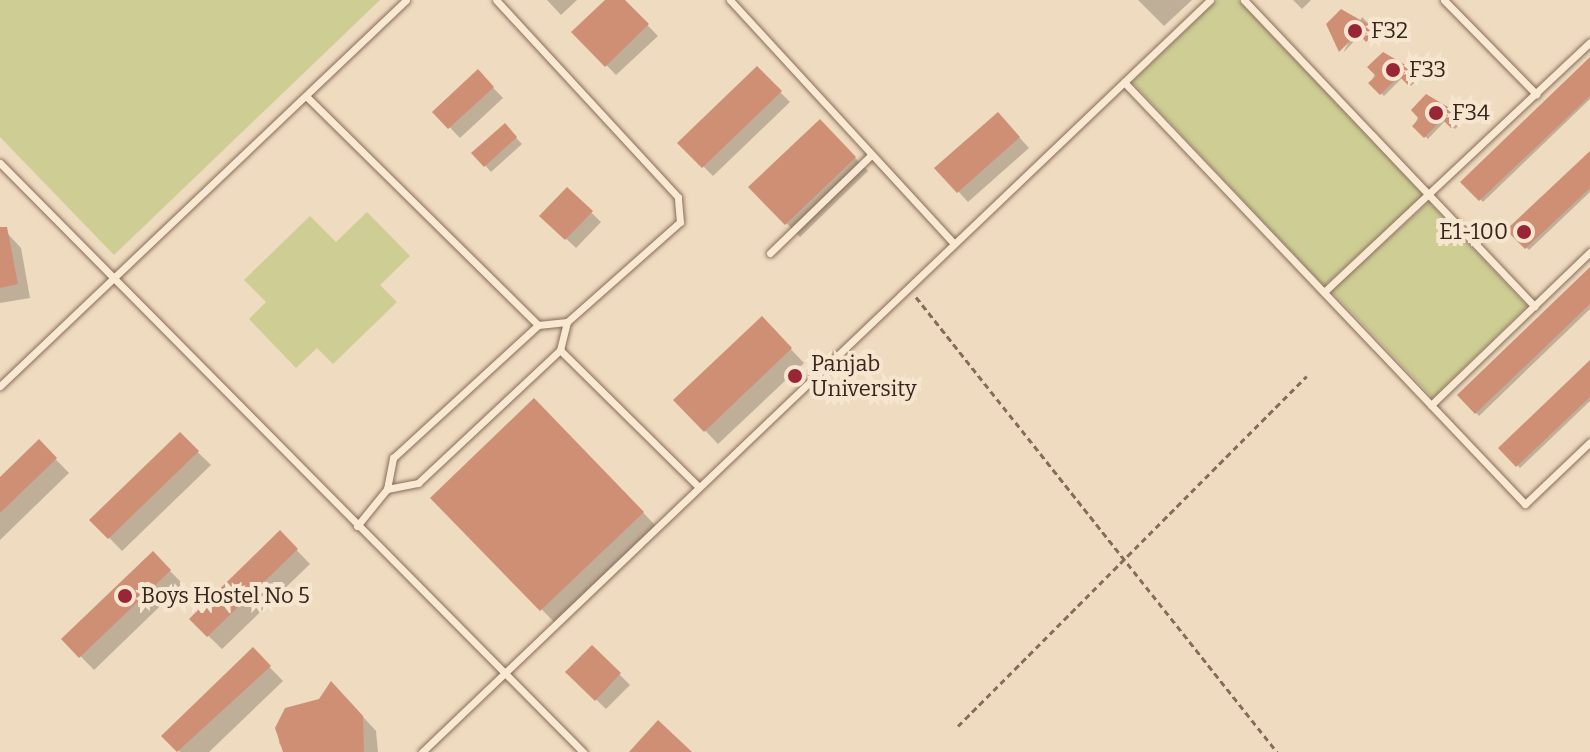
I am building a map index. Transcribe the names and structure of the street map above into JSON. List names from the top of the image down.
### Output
{
  "places": [
    "F32",
    "F33",
    "F34",
    "E1-100",
    "Panjab University",
    "Boys Hostel No 5"
  ]
}
